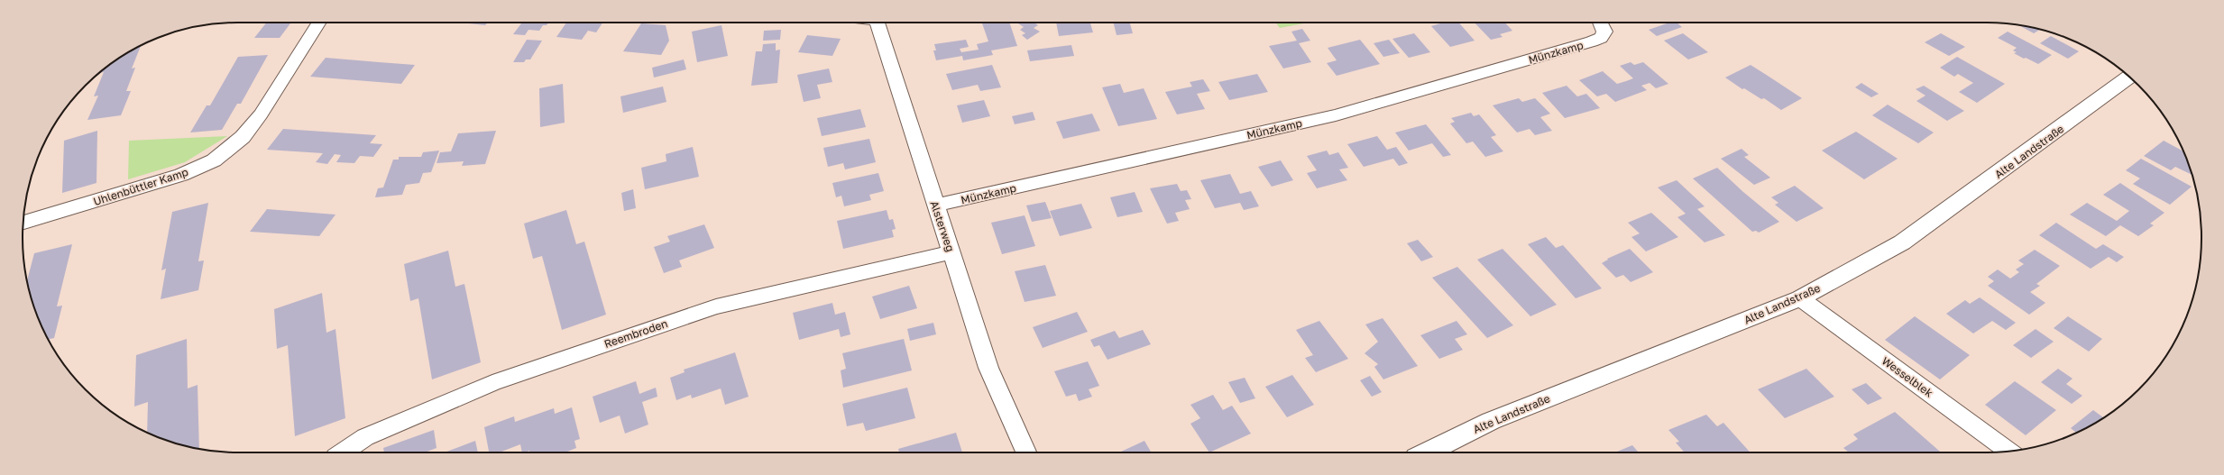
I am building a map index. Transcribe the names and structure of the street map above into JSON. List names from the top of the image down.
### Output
{
  "streets": {
    "main road": ["Alte Landstraße"],
    "street": [
      "Münzkamp",
      "Uhlenbüttler Kamp",
      "Alsterweg",
      "Reembroden",
      "Wesselblek"
    ]
  },
  "crossings": [
    ["Münzkamp", "Alsterweg"],
    ["Alte Landstraße", "Wesselblek"],
    ["Alsterweg", "Reembroden"]
  ]
}
